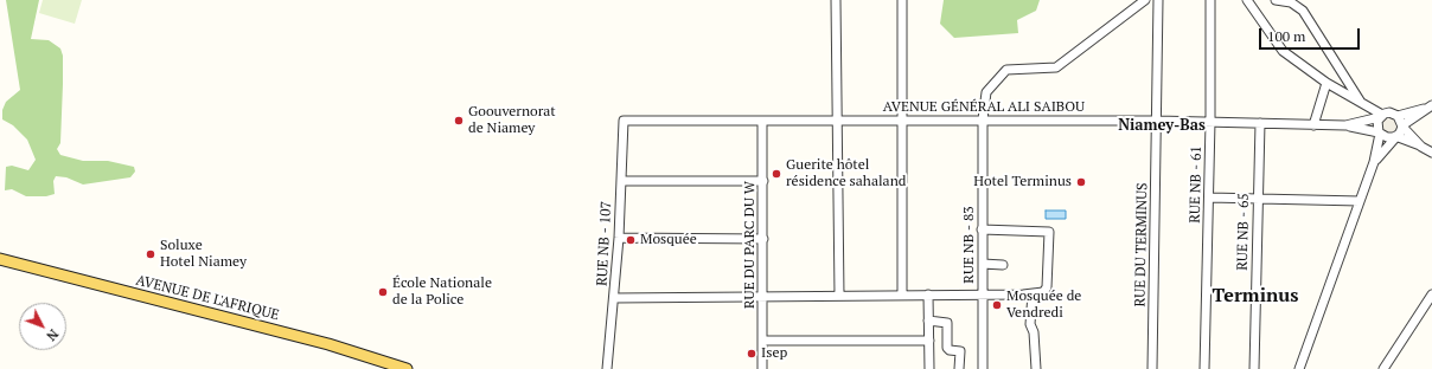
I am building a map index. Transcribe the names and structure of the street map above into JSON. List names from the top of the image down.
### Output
{
  "streets": {
    "main road": ["AVENUE DE L'AFRIQUE"],
    "street": [
      "AVENUE GÉNÉRAL ALI SAIBOU",
      "RUE NB - 61",
      "RUE NB - 65",
      "RUE NB - 107",
      "RUE DU PARC DU W",
      "RUE NB - 83",
      "RUE DU TERMINUS"
    ]
  },
  "crossings": [
    ["AVENUE GÉNÉRAL ALI SAIBOU", "RUE NB - 61"],
    ["AVENUE GÉNÉRAL ALI SAIBOU", "RUE NB - 65"],
    ["AVENUE GÉNÉRAL ALI SAIBOU", "RUE NB - 107"],
    ["AVENUE GÉNÉRAL ALI SAIBOU", "RUE DU PARC DU W"],
    ["AVENUE GÉNÉRAL ALI SAIBOU", "RUE NB - 83"],
    ["AVENUE GÉNÉRAL ALI SAIBOU", "RUE DU TERMINUS"]
  ],
  "districts": ["Niamey-Bas", "Terminus"],
  "places": [
    "Goouvernorat de Niamey",
    "Guerite hôtel résidence sahaland",
    "Hotel Terminus",
    "Mosquée",
    "Soluxe Hotel Niamey",
    "École Nationale de la Police",
    "Mosquée de Vendredi",
    "Isep"
  ],
  "scale_bar": "100 m",
  "north": "bottom right"
}
